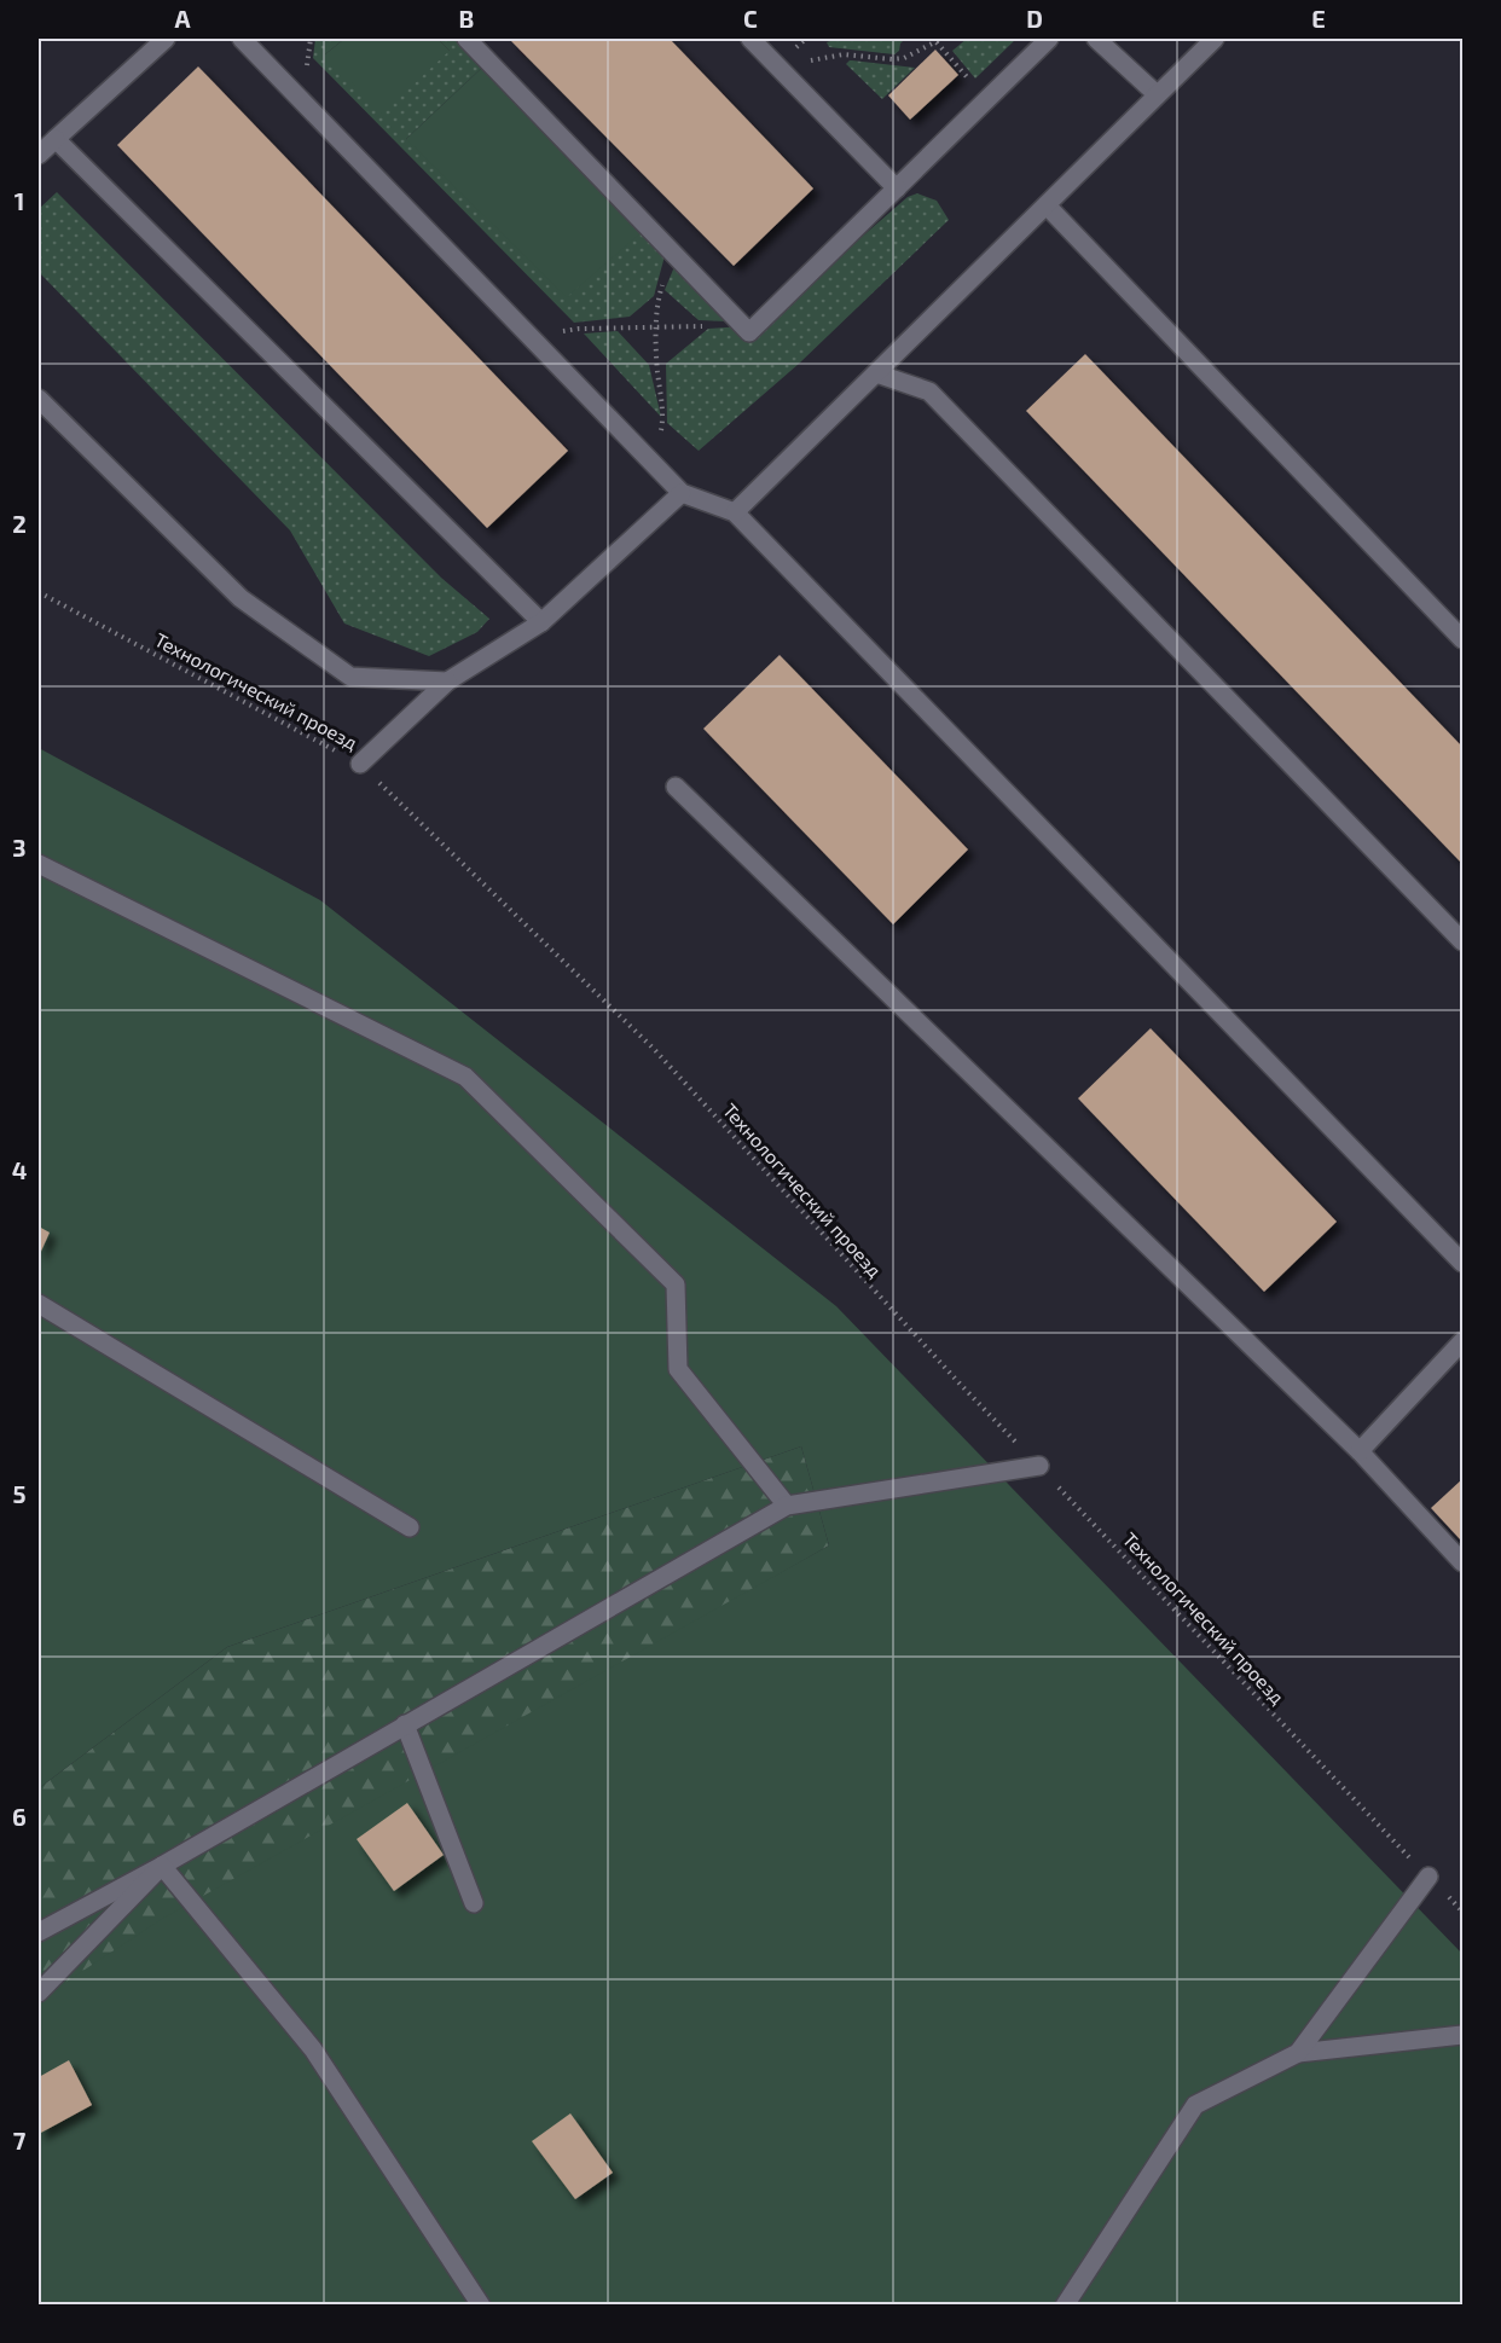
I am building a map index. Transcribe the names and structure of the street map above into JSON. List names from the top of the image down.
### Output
{
  "streets": {
    "path": ["Технологический проезд"]
  },
  "grid": {
    "columns": [
      "A",
      "B",
      "C",
      "D",
      "E"
    ],
    "rows": [
      "1",
      "2",
      "3",
      "4",
      "5",
      "6",
      "7"
    ]
  }
}
